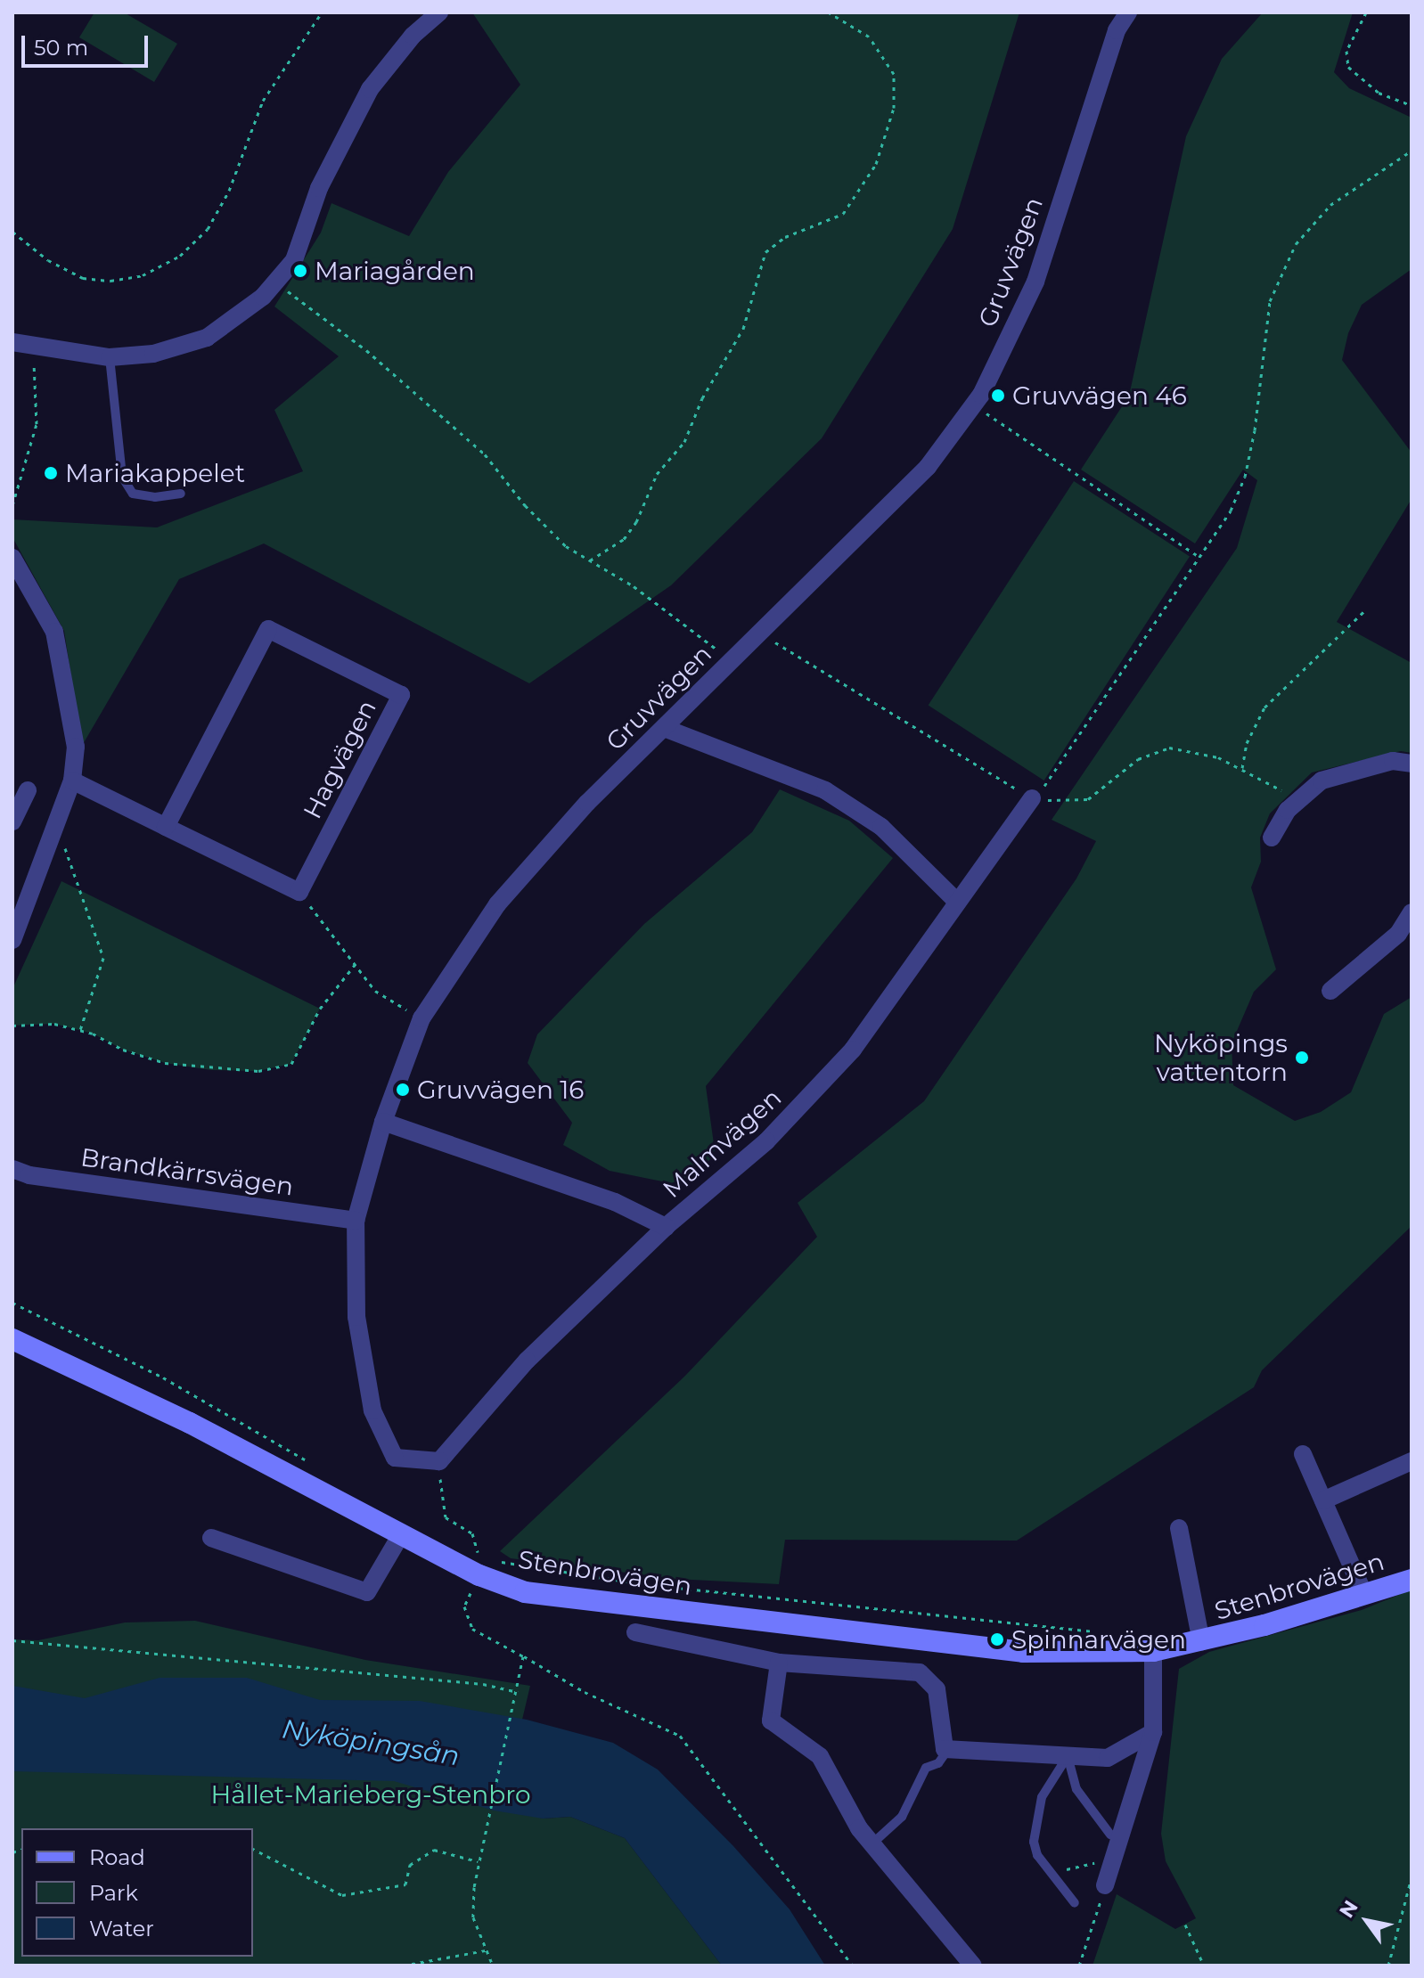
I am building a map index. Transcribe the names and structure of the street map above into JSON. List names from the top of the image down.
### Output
{
  "streets": {
    "street": [
      "Gruvvägen",
      "Hagvägen",
      "Malmvägen",
      "Brandkärrsvägen",
      "Stenbrovägen"
    ]
  },
  "crossings": [
    ["Gruvvägen", "Malmvägen"],
    ["Gruvvägen", "Brandkärrsvägen"]
  ],
  "water": ["Nyköpingsån"],
  "parks": ["Hållet-Marieberg-Stenbro"],
  "places": [
    "Mariagården",
    "Gruvvägen 46",
    "Mariakappelet",
    "Nyköpings vattentorn",
    "Gruvvägen 16",
    "Spinnarvägen"
  ],
  "legend": ["Road", "Park", "Water"],
  "scale_bar": "50 m",
  "north": "top left"
}
